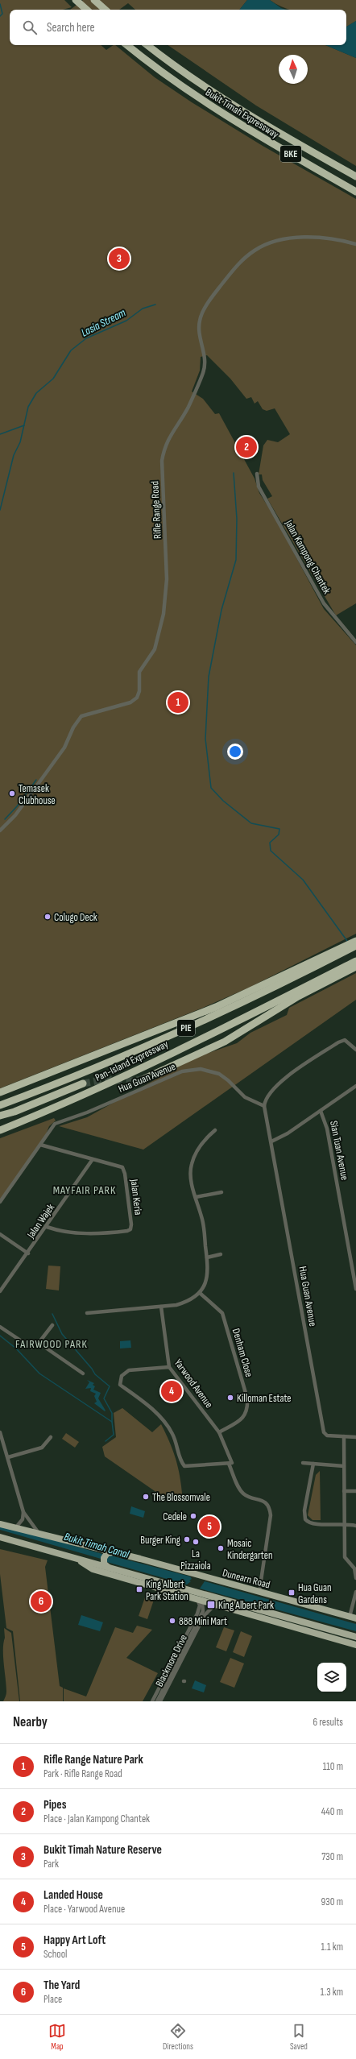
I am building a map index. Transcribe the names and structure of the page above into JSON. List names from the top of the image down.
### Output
{
  "streets": {
    "highway": [
      "Bukit Timah Expressway",
      "BKE",
      "PIE",
      "Pan-Island Expressway",
      "Dunearn Road"
    ],
    "street": [
      "Rifle Range Road",
      "Jalan Kampong Chantek",
      "Hua Guan Avenue",
      "Sian Tuan Avenue",
      "Jalan Keria",
      "Jalan Wajek",
      "Denham Close",
      "Yarwood Avenue",
      "Blackmore Drive"
    ]
  },
  "crossings": [
    ["Hua Guan Avenue", "Jalan Keria"],
    ["Jalan Keria", "Jalan Wajek"],
    ["Denham Close", "Yarwood Avenue"],
    ["Yarwood Avenue", "Dunearn Road"]
  ],
  "districts": ["MAYFAIR PARK", "FAIRWOOD PARK"],
  "water": ["Lasia Stream", "Bukit Timah Canal"],
  "places": {
    "other": [
      "Temasek Clubhouse",
      "Colugo Deck",
      "Killoman Estate",
      "The Blossomvale",
      "Cedele",
      "Burger King",
      "La Pizzaiola",
      "Mosaic Kindergarten",
      "888 Mini Mart"
    ],
    "transit": ["King Albert Park Station", "Hua Guan Gardens", "King Albert Park"]
  },
  "north": "top",
  "page": {
    "search": "Search here",
    "pins": [
      "3",
      "2",
      "1",
      "4",
      "5",
      "6"
    ],
    "heading": ["Nearby", "6 results"],
    "list": [
      {
        "mark": "1",
        "name": "Rifle Range Nature Park",
        "note": "Park · Rifle Range Road",
        "value": "110 m"
      },
      {
        "mark": "2",
        "name": "Pipes",
        "note": "Place · Jalan Kampong Chantek",
        "value": "440 m"
      },
      {
        "mark": "3",
        "name": "Bukit Timah Nature Reserve",
        "note": "Park",
        "value": "730 m"
      },
      {
        "mark": "4",
        "name": "Landed House",
        "note": "Place · Yarwood Avenue",
        "value": "930 m"
      },
      {
        "mark": "5",
        "name": "Happy Art Loft",
        "note": "School",
        "value": "1.1 km"
      },
      {
        "mark": "6",
        "name": "The Yard",
        "note": "Place",
        "value": "1.3 km"
      }
    ],
    "nav": ["Map", "Directions", "Saved"]
  }
}
